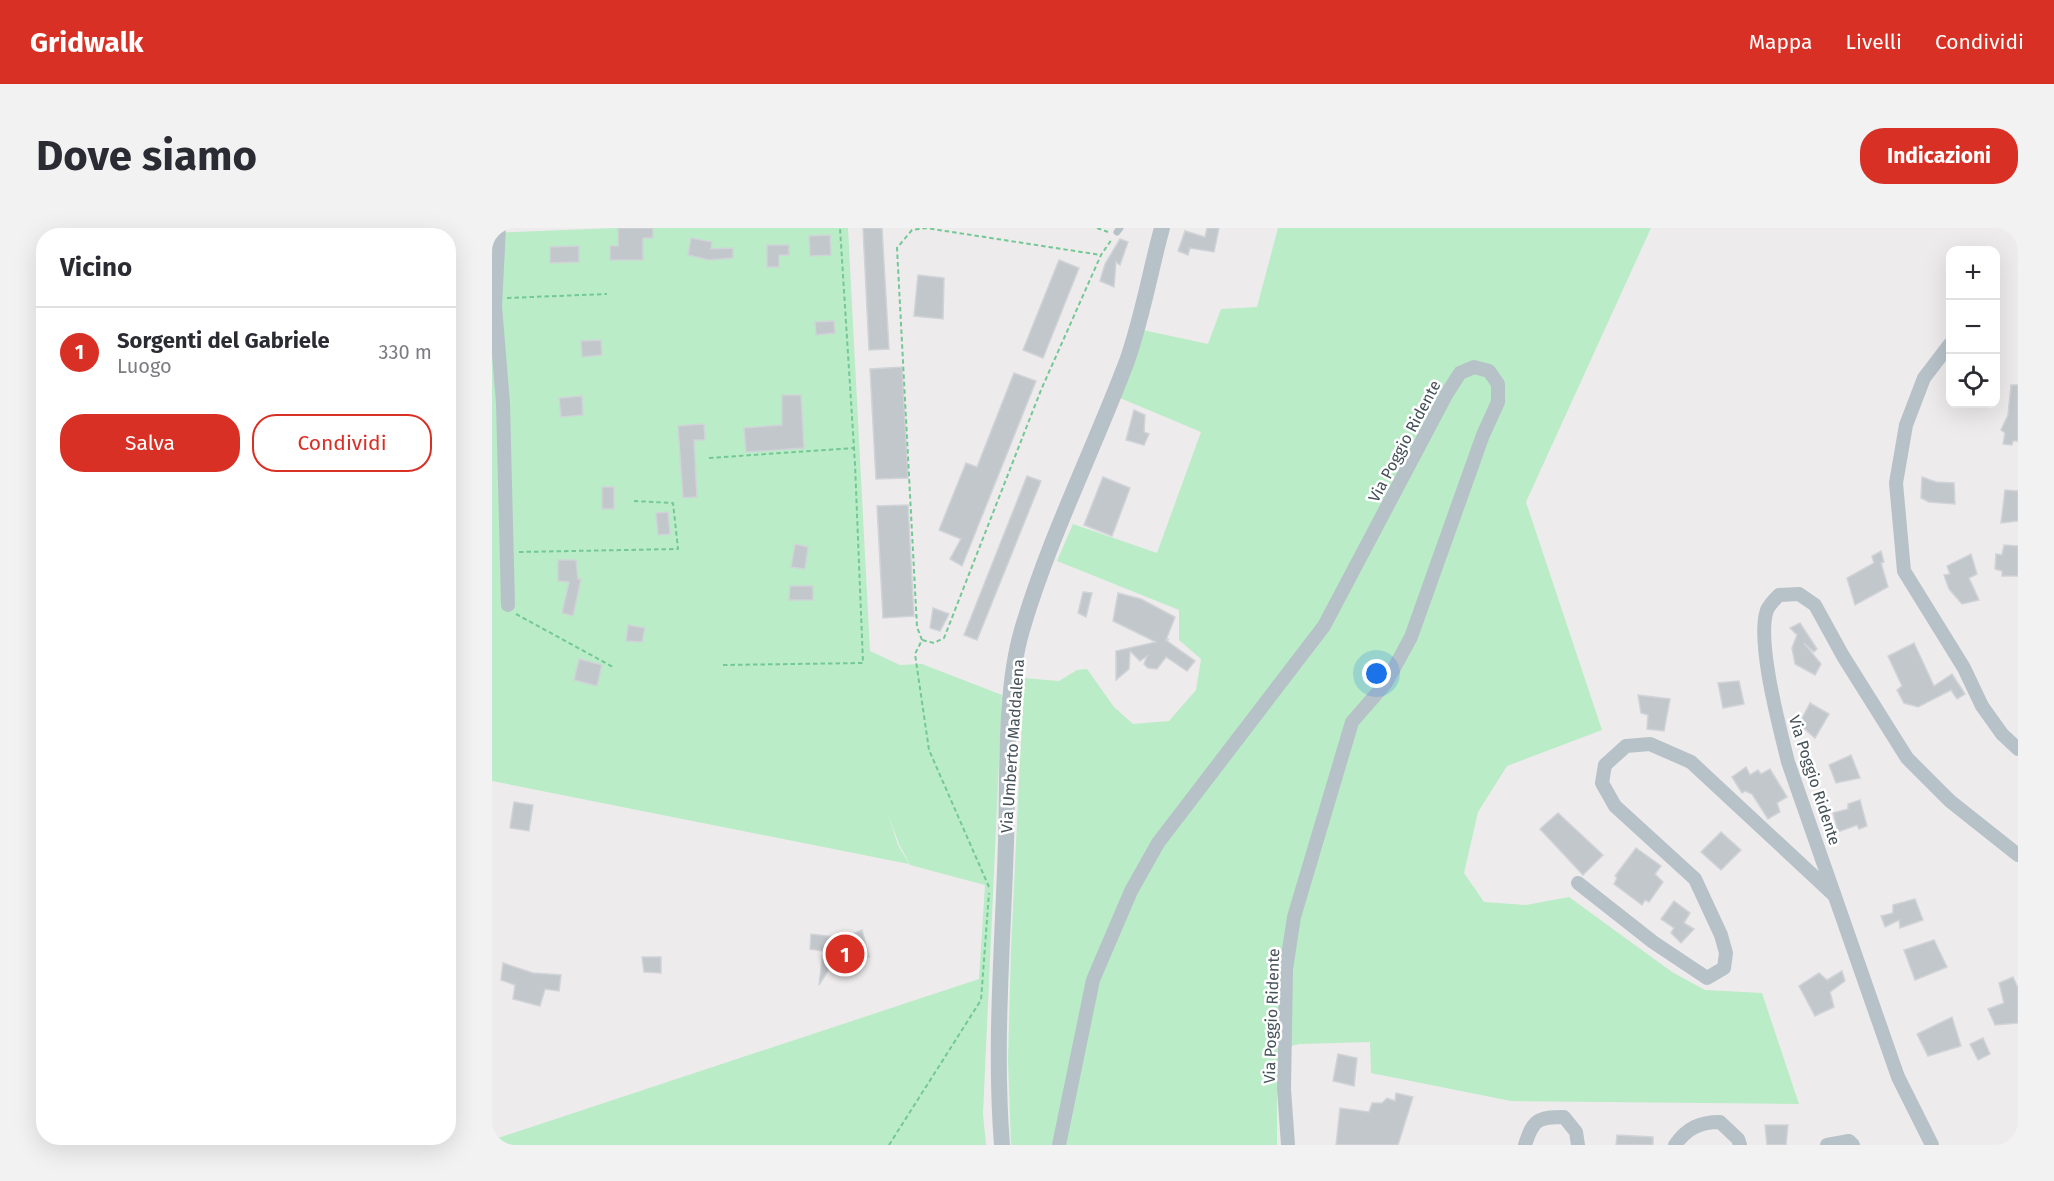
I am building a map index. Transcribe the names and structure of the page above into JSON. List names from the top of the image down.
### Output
{
  "streets": {
    "street": ["Via Poggio Ridente", "Via Umberto Maddalena"]
  },
  "page": {
    "header": "Gridwalk",
    "nav": ["Mappa", "Livelli", "Condividi"],
    "buttons": [
      "Indicazioni",
      ["Salva", "Condividi"]
    ],
    "title": "Dove siamo",
    "heading": "Vicino",
    "map_buttons": ["+", "−"],
    "list": [
      {
        "mark": "1",
        "name": "Sorgenti del Gabriele",
        "note": "Luogo",
        "value": "330 m"
      }
    ],
    "pins": "1"
  }
}
